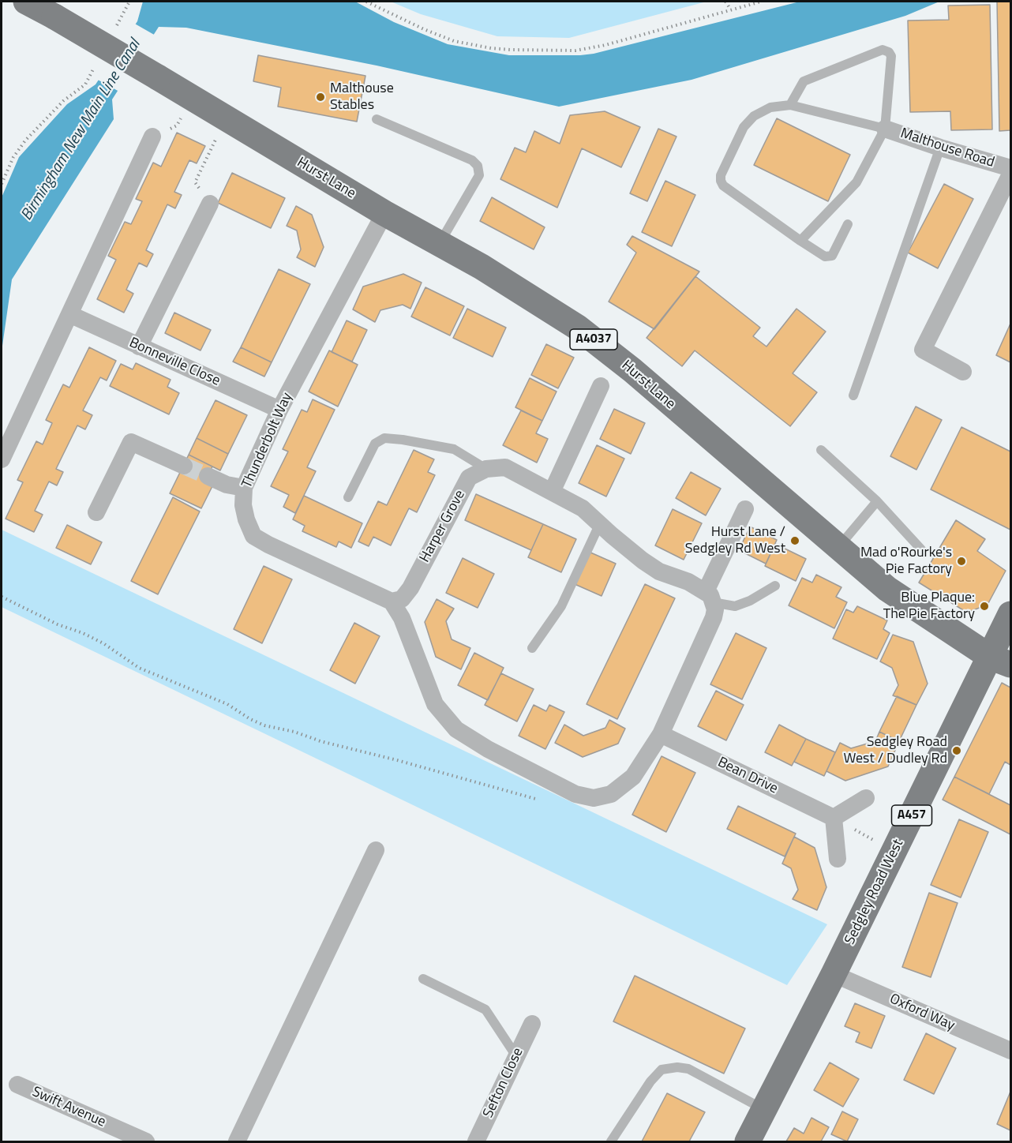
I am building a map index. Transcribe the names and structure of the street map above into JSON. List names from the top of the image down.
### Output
{
  "streets": {
    "main road": [
      "Hurst Lane",
      "A4037",
      "A457",
      "Sedgley Road West"
    ],
    "street": [
      "Malthouse Road",
      "Bonneville Close",
      "Thunderbolt Way",
      "Harper Grove",
      "Bean Drive",
      "Oxford Way",
      "Sefton Close",
      "Swift Avenue"
    ]
  },
  "crossings": [
    ["Hurst Lane", "Thunderbolt Way"],
    ["Hurst Lane", "Sedgley Road West"],
    ["Bonneville Close", "Thunderbolt Way"],
    ["Thunderbolt Way", "Harper Grove"],
    ["Sedgley Road West", "Oxford Way"]
  ],
  "water": ["Birmingham New Main Line Canal"],
  "places": [
    "Malthouse Stables",
    "Hurst Lane / Sedgley Rd West",
    "Mad o'Rourke's Pie Factory",
    "Blue Plaque: The Pie Factory",
    "Sedgley Road West / Dudley Rd"
  ]
}
